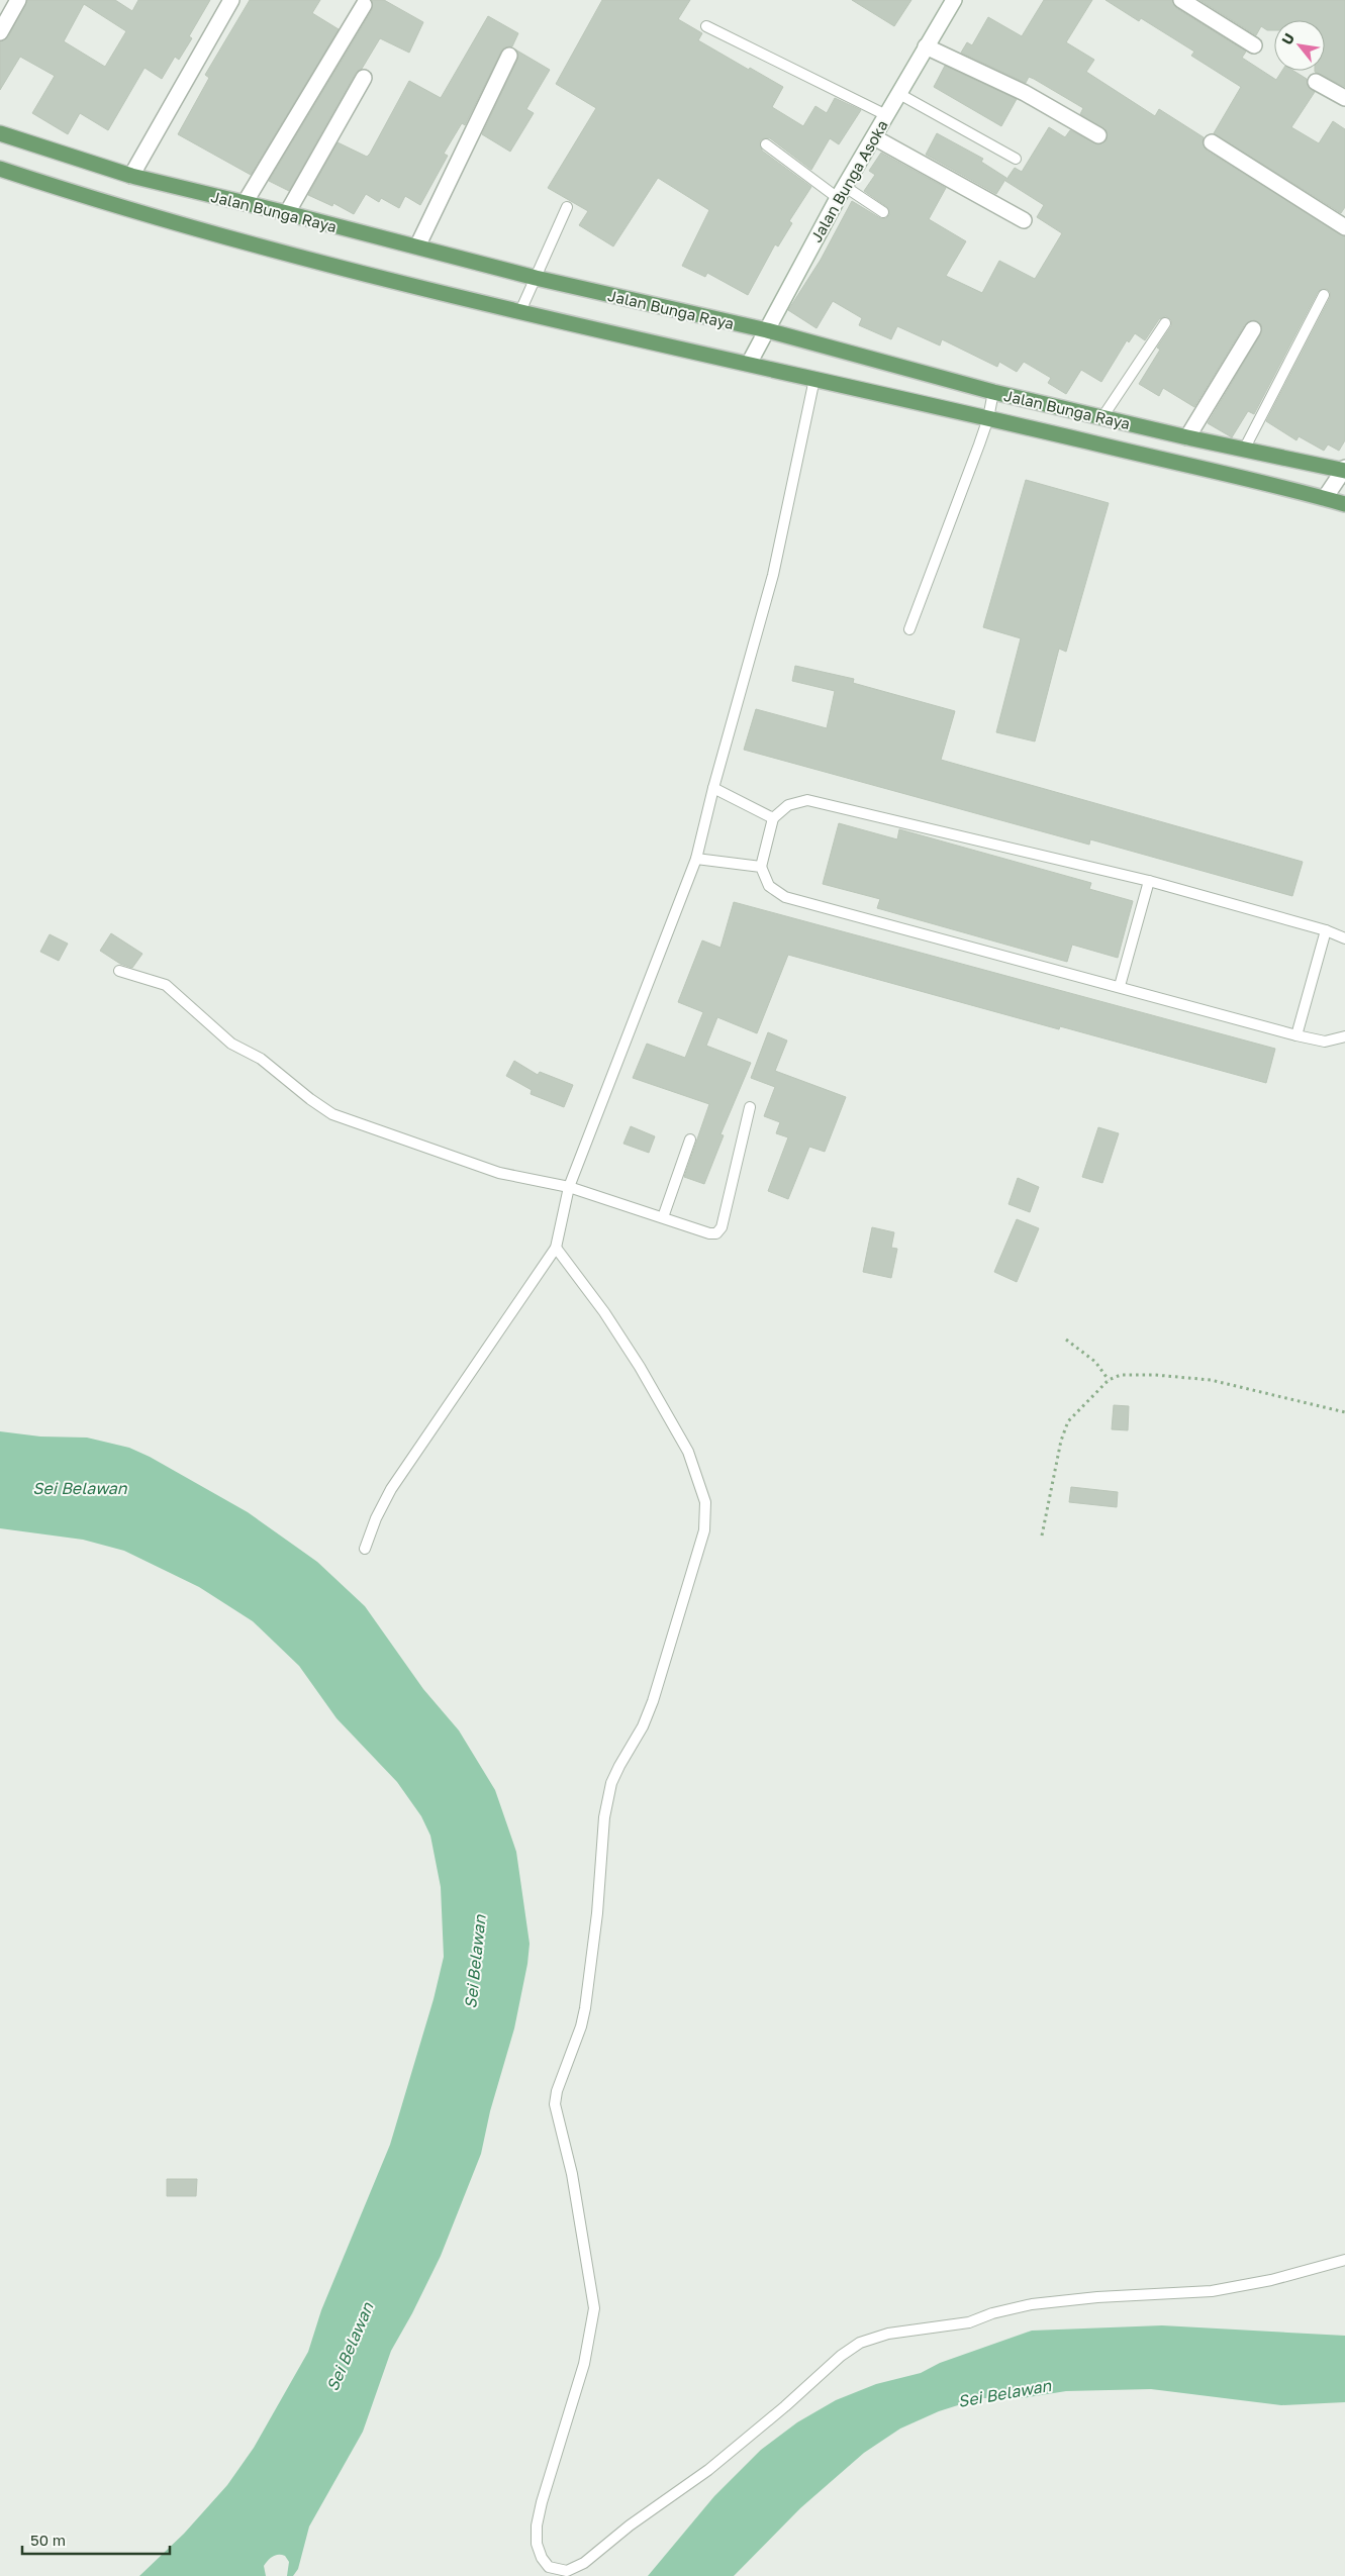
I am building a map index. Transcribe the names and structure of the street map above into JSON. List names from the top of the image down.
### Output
{
  "streets": {
    "main road": ["Jalan Bunga Raya"],
    "street": ["Jalan Bunga Asoka"]
  },
  "crossings": [
    ["Jalan Bunga Asoka", "Jalan Bunga Raya"]
  ],
  "water": ["Sei Belawan"],
  "scale_bar": "50 m",
  "north": "top left"
}
